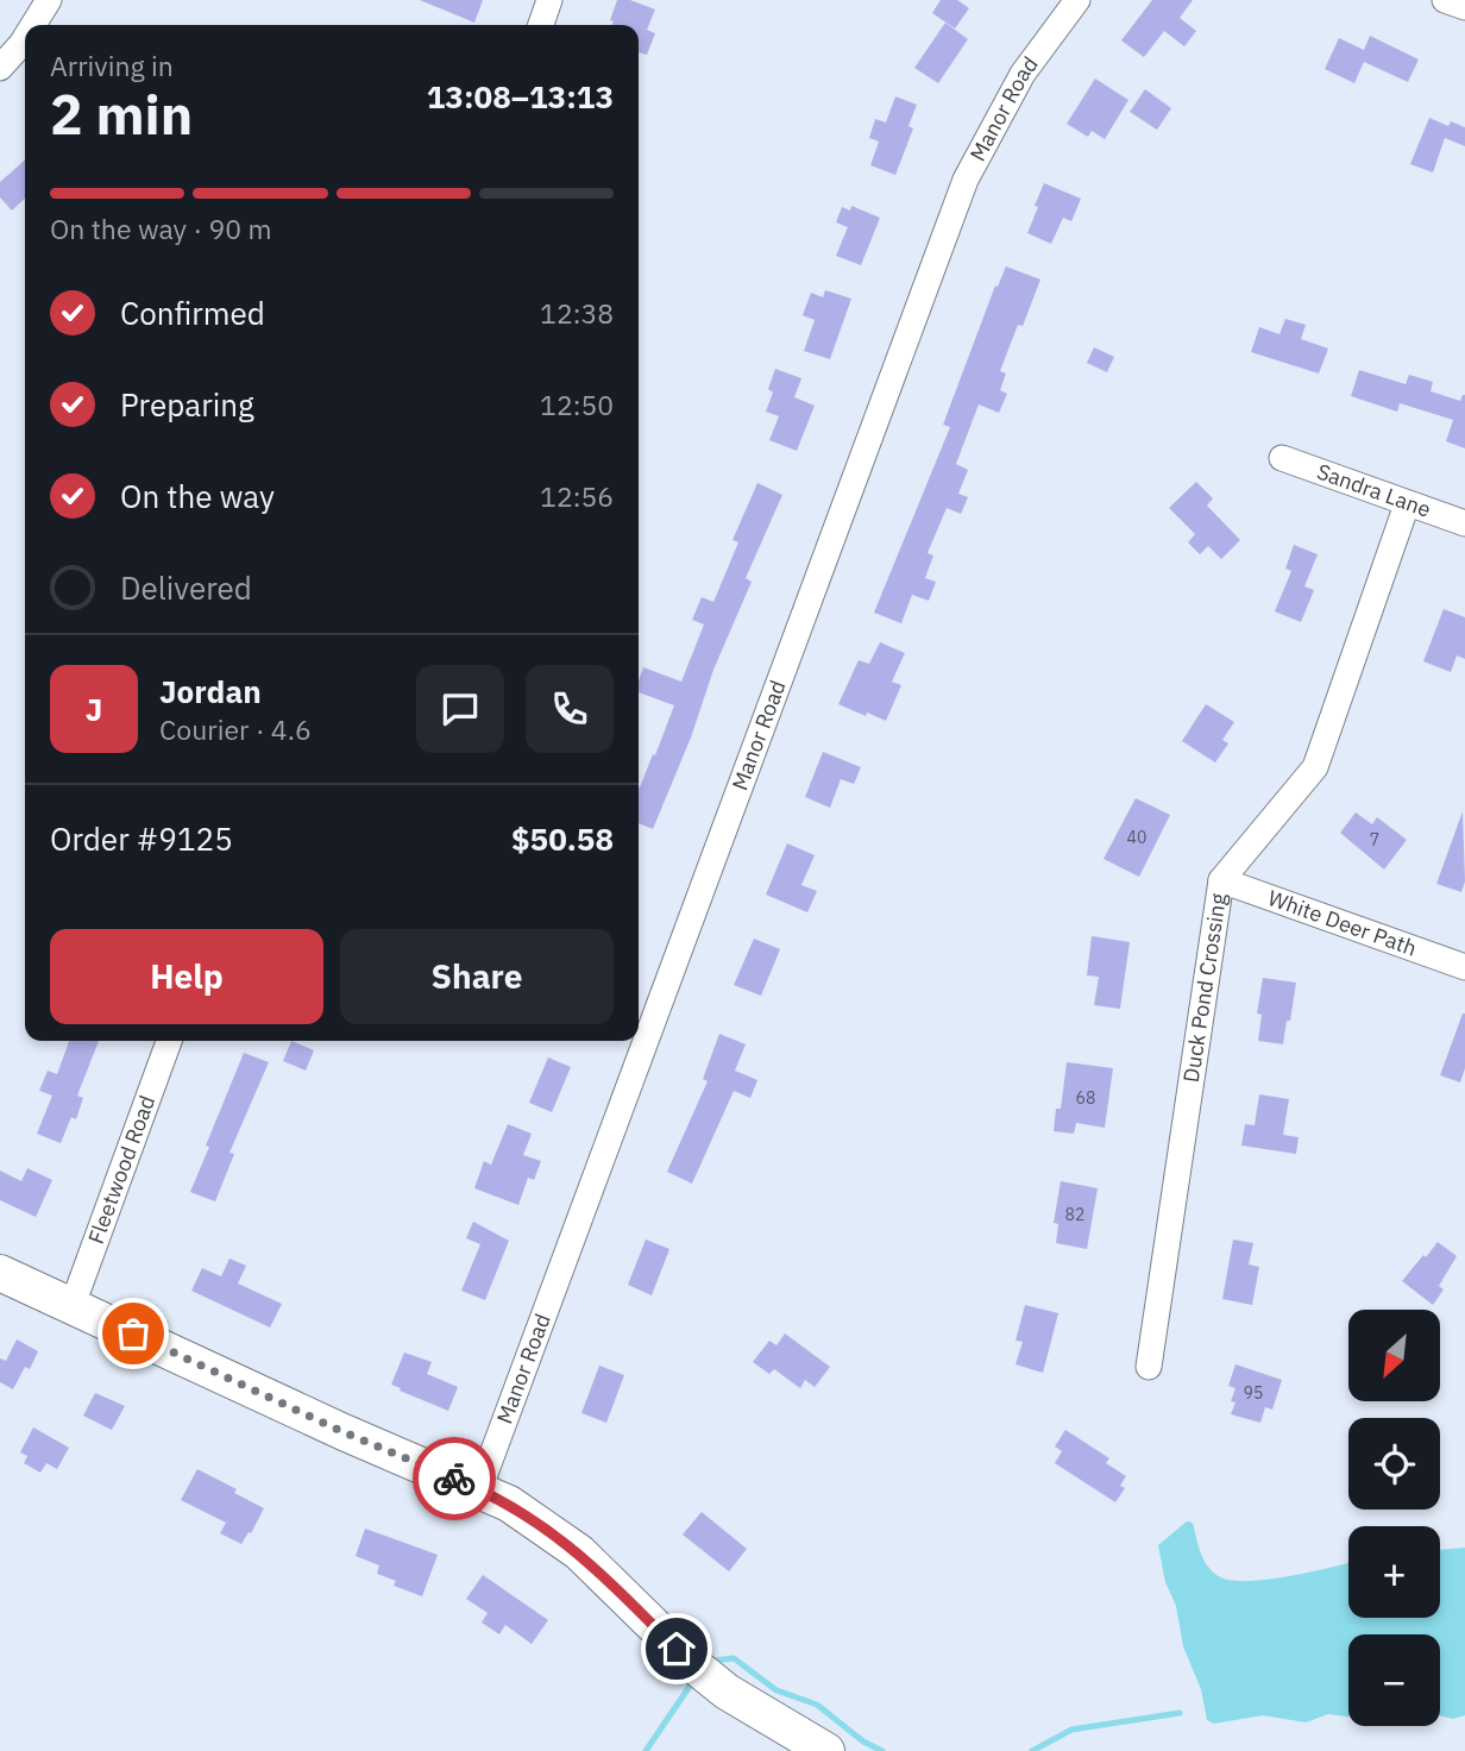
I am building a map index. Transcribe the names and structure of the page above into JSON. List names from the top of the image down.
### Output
{
  "streets": {
    "street": [
      "Manor Road",
      "Sandra Lane",
      "White Deer Path",
      "Duck Pond Crossing",
      "Fleetwood Road"
    ]
  },
  "crossings": [
    ["Sandra Lane", "Duck Pond Crossing"],
    ["White Deer Path", "Duck Pond Crossing"]
  ],
  "house_numbers": [
    "40",
    "7",
    "68",
    "82",
    "95"
  ],
  "north": "bottom left",
  "page": {
    "heading": ["2 min", "Arriving in", "13:08–13:13"],
    "panel": [
      "Jordan",
      "Courier · 4.6",
      "Order #9125",
      "$50.58"
    ],
    "bar": "On the way · 90 m",
    "list": [
      ["Confirmed", "12:38"],
      ["Preparing", "12:50"],
      ["On the way", "12:56"],
      "Delivered"
    ],
    "round": "J",
    "buttons": ["Help", "Share"],
    "map_buttons": ["+", "−"]
  }
}
